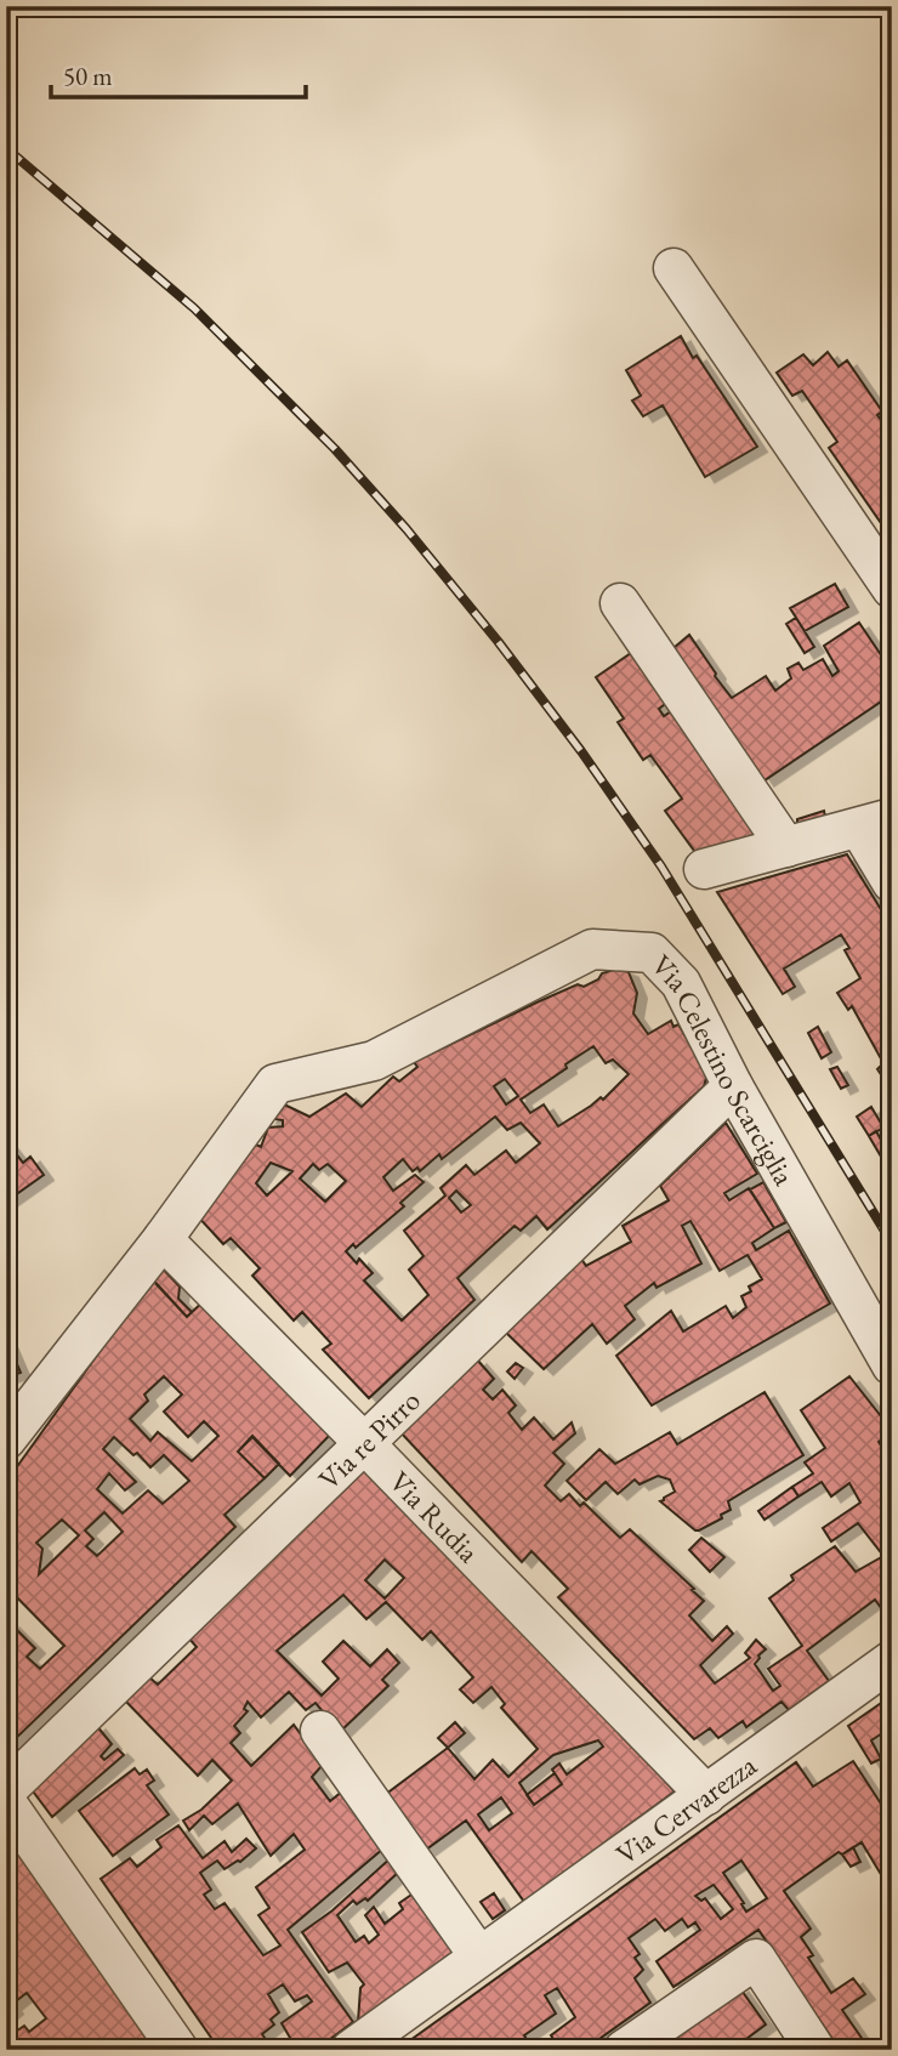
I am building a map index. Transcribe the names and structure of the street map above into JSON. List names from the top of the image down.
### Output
{
  "streets": {
    "street": [
      "Via Celestino Scarciglia",
      "Via re Pirro",
      "Via Rudia",
      "Via Cervarezza"
    ]
  },
  "crossings": [
    ["Via Celestino Scarciglia", "Via re Pirro"],
    ["Via Celestino Scarciglia", "Via Rudia"],
    ["Via re Pirro", "Via Rudia"],
    ["Via Rudia", "Via Cervarezza"]
  ],
  "scale_bar": "50 m"
}
